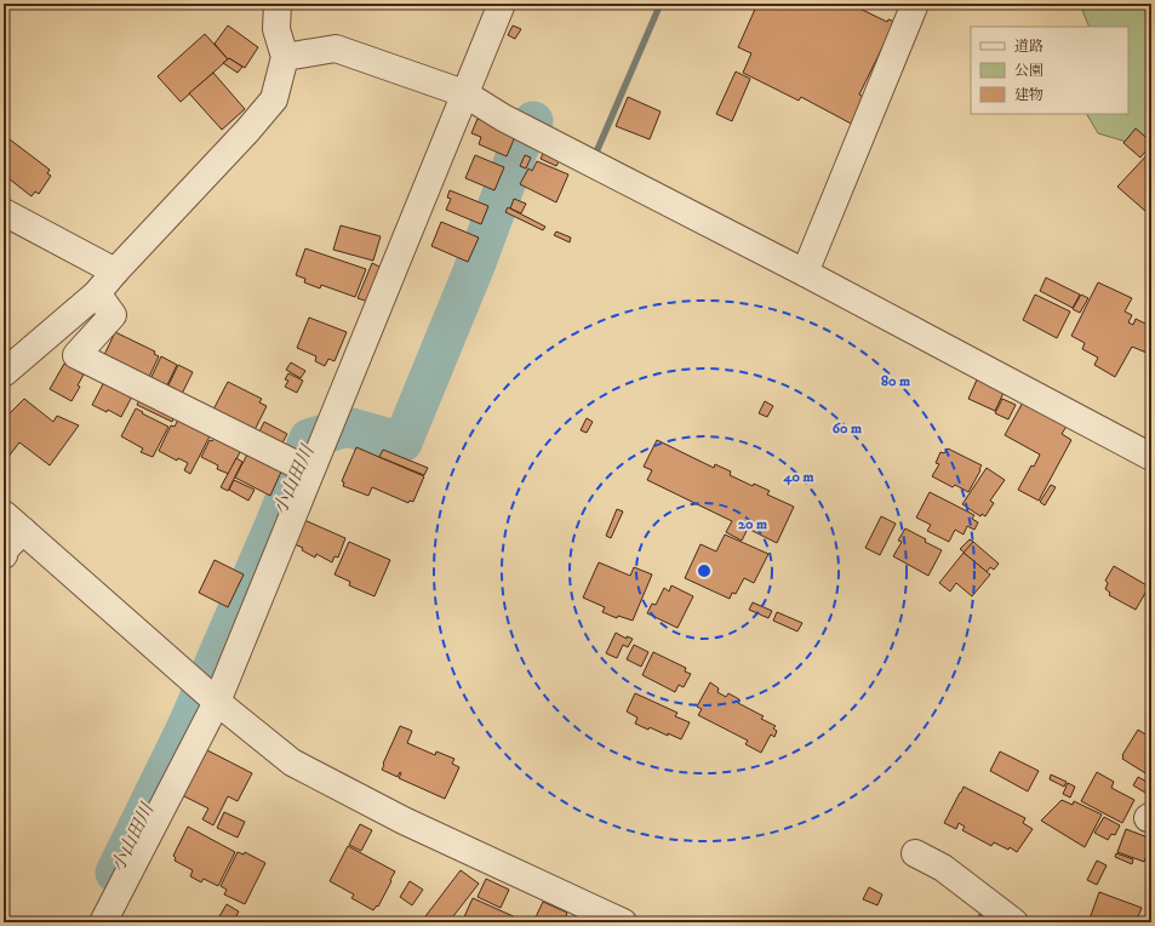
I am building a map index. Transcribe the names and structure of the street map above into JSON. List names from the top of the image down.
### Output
{
  "water": ["小山田川"],
  "legend": ["道路", "公園", "建物"],
  "rings": [
    "80 m",
    "60 m",
    "40 m",
    "20 m"
  ]
}
